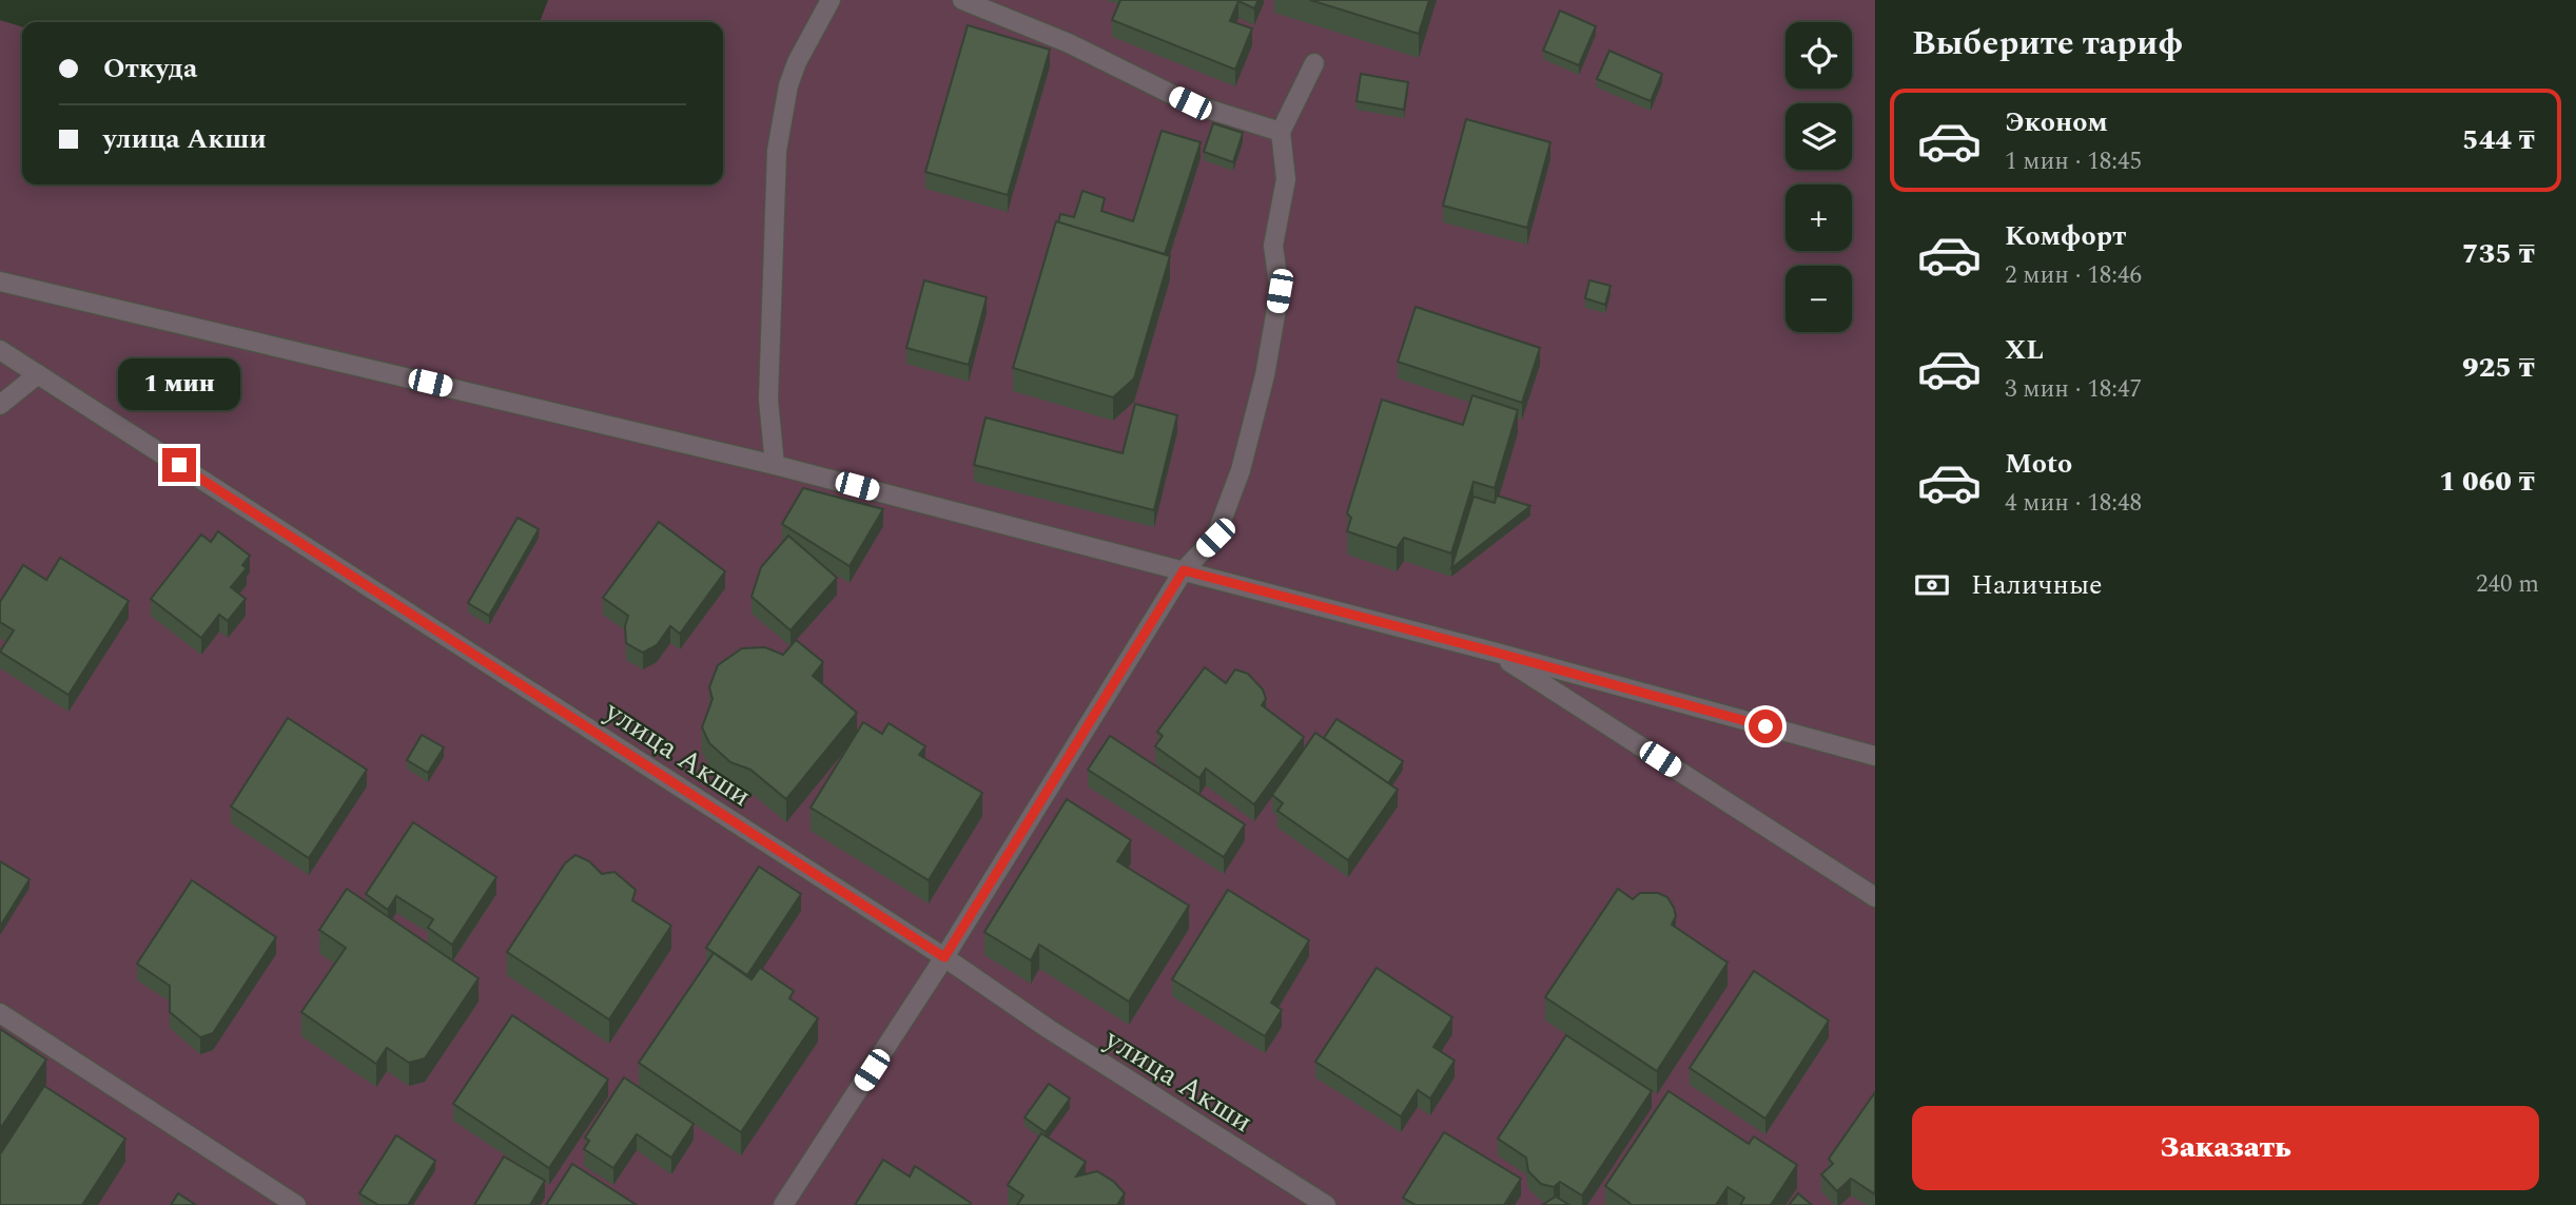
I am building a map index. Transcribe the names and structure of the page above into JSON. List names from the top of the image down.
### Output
{
  "streets": {
    "street": ["улица Акши"]
  },
  "page": {
    "heading": "Выберите тариф",
    "map_buttons": ["+", "−"],
    "banner": ["Откуда", "улица Акши"],
    "list": [
      {
        "name": "Эконом",
        "note": "1 мин · 18:45",
        "value": "544 ₸"
      },
      {
        "name": "Комфорт",
        "note": "2 мин · 18:46",
        "value": "735 ₸"
      },
      {
        "name": "XL",
        "note": "3 мин · 18:47",
        "value": "925 ₸"
      },
      {
        "name": "Moto",
        "note": "4 мин · 18:48",
        "value": "1 060 ₸"
      }
    ],
    "bubble": "1 мин",
    "pay": ["Наличные", "240 m"],
    "buttons": "Заказать"
  }
}
